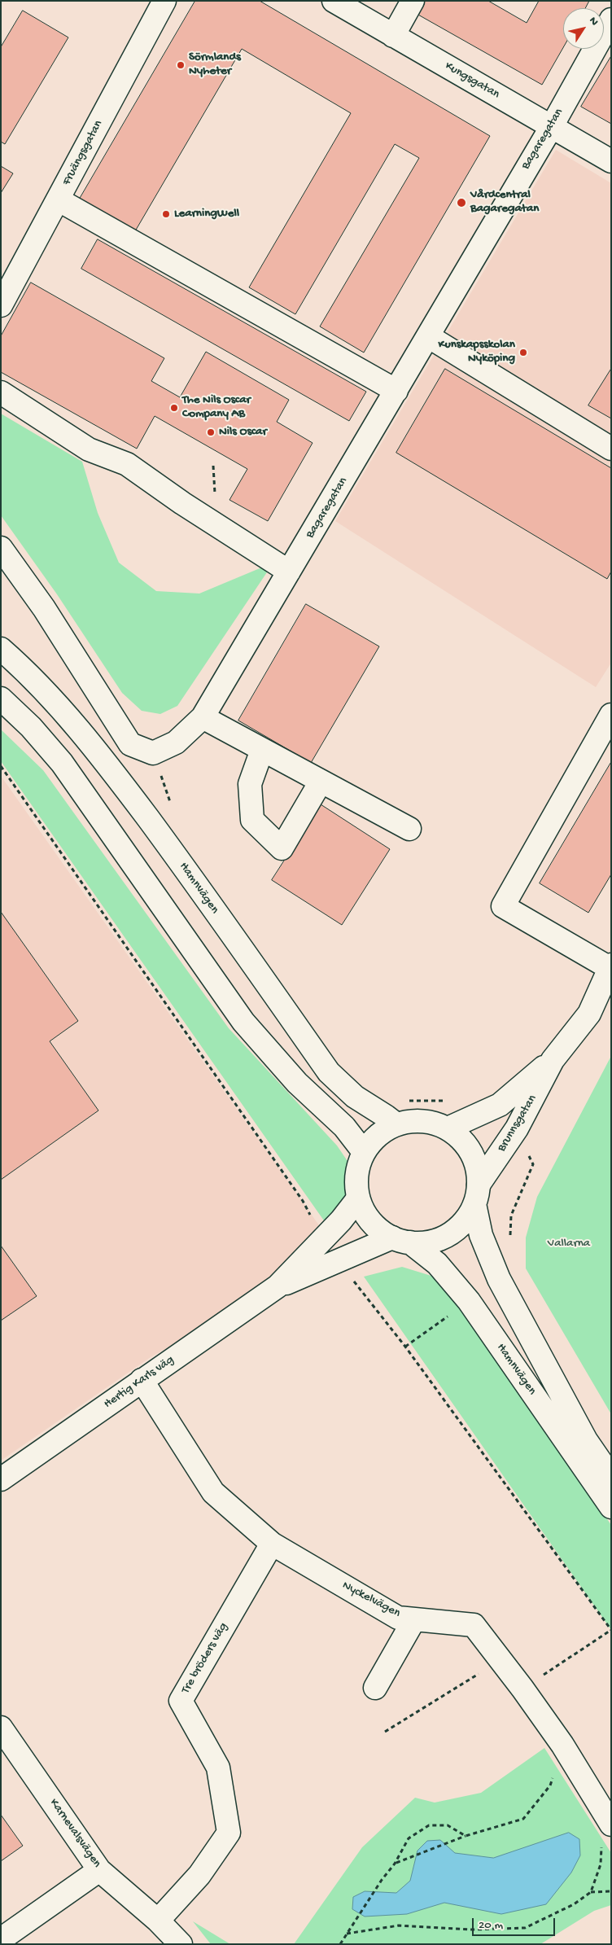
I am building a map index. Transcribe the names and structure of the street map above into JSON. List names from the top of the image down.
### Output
{
  "streets": {
    "street": [
      "Kungsgatan",
      "Bagaregatan",
      "Fruängsgatan",
      "Hamnvägen",
      "Brunnsgatan",
      "Hertig Karls väg",
      "Nyckelvägen",
      "Tre bröders väg",
      "Karnevalsvägen"
    ]
  },
  "crossings": [
    ["Kungsgatan", "Bagaregatan"],
    ["Hamnvägen", "Brunnsgatan"],
    ["Hamnvägen", "Hertig Karls väg"],
    ["Brunnsgatan", "Hertig Karls väg"],
    ["Hertig Karls väg", "Nyckelvägen"],
    ["Nyckelvägen", "Tre bröders väg"],
    ["Tre bröders väg", "Karnevalsvägen"]
  ],
  "parks": ["Vallarna"],
  "places": [
    "Sörmlands Nyheter",
    "Vårdcentral Bagaregatan",
    "LearningWell",
    "Kunskapsskolan Nyköping",
    "The Nils Oscar Company AB",
    "Nils Oscar"
  ],
  "scale_bar": "20 m",
  "north": "top right"
}
